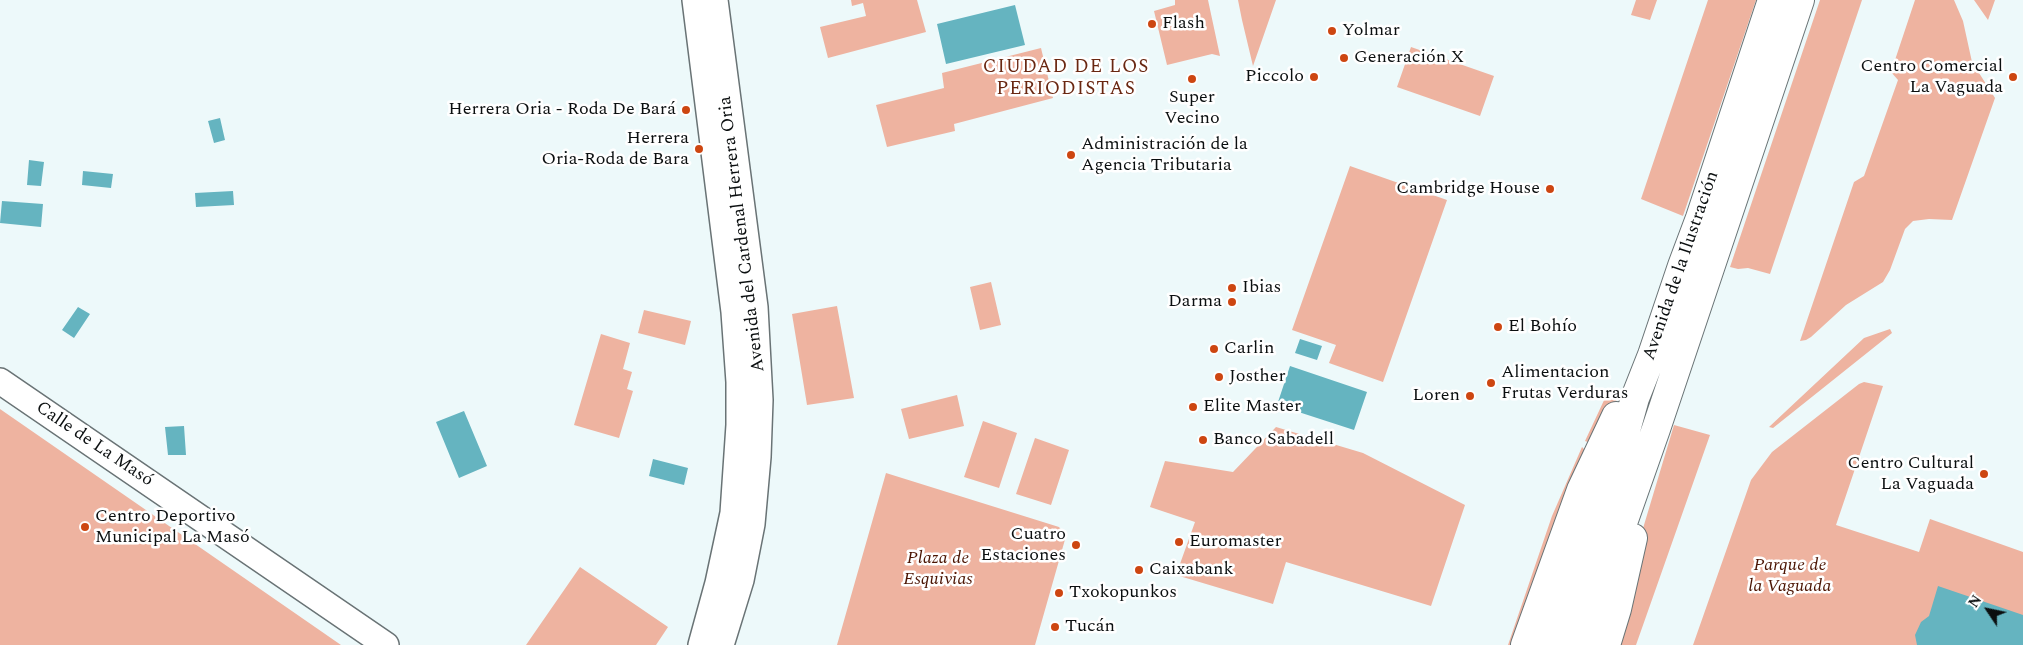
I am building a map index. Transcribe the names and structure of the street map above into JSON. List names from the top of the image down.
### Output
{
  "streets": {
    "highway": ["Avenida de la Ilustración"],
    "main road": ["Avenida del Cardenal Herrera Oria", "Calle de La Masó"]
  },
  "districts": ["CIUDAD DE LOS PERIODISTAS"],
  "parks": ["Plaza de Esquivias", "Parque de la Vaguada"],
  "places": [
    "Flash",
    "Yolmar",
    "Generación X",
    "Piccolo",
    "Centro Comercial La Vaguada",
    "Super Vecino",
    "Herrera Oria - Roda De Bará",
    "Herrera Oria-Roda de Bara",
    "Administración de la Agencia Tributaria",
    "Cambridge House",
    "Ibias",
    "Darma",
    "El Bohío",
    "Carlin",
    "Josther",
    "Alimentacion Frutas Verduras",
    "Loren",
    "Elite Master",
    "Banco Sabadell",
    "Centro Cultural La Vaguada",
    "Centro Deportivo Municipal La Masó",
    "Euromaster",
    "Cuatro Estaciones",
    "Caixabank",
    "Txokopunkos",
    "Tucán"
  ],
  "north": "top left"
}
